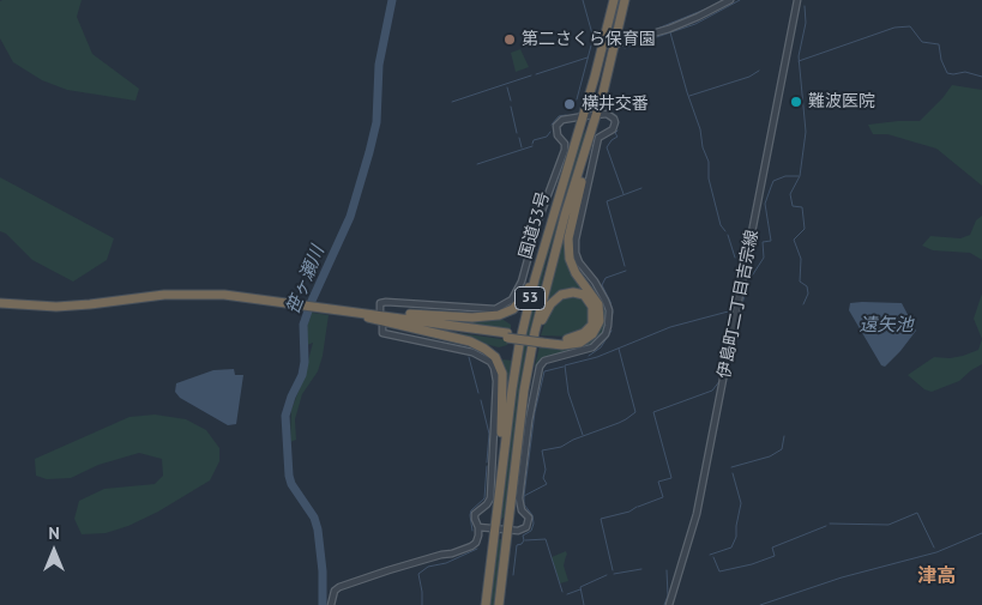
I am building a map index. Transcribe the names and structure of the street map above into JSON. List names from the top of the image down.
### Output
{
  "streets": {
    "highway": ["国道53号", "53"],
    "street": ["伊島町二丁目吉宗線"]
  },
  "districts": ["津高"],
  "water": ["笹ヶ瀬川", "遠矢池"],
  "places": ["第二さくら保育園", "難波医院", "横井交番"],
  "north": "top"
}
